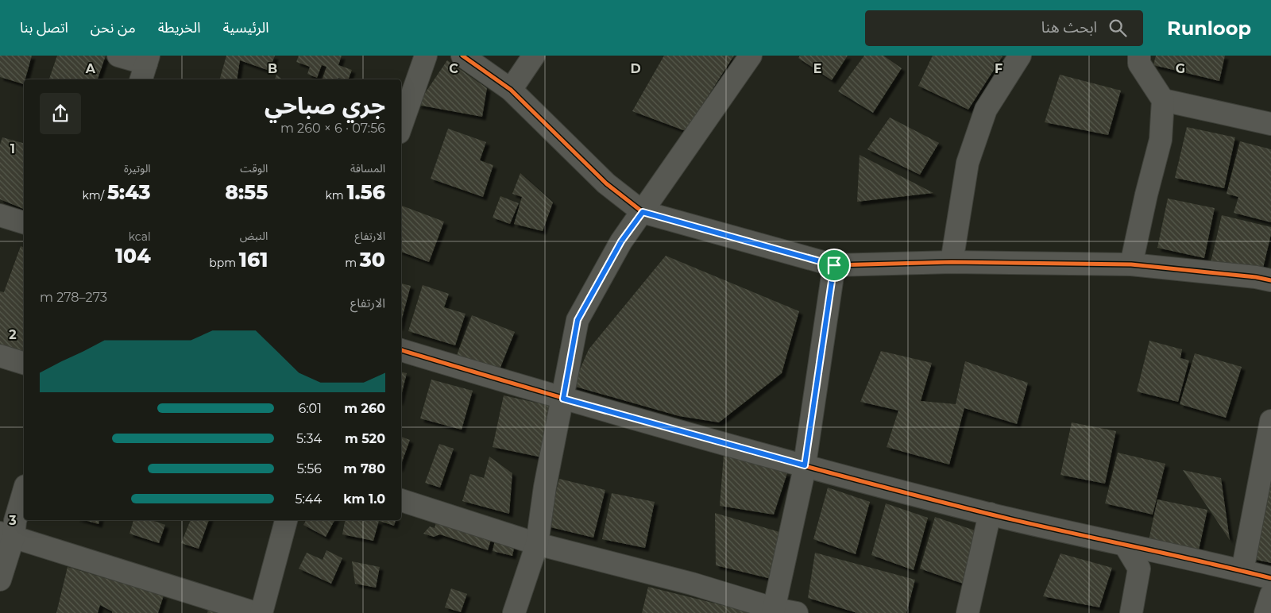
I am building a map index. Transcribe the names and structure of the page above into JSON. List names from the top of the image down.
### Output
{
  "page": {
    "header": "Runloop",
    "search": "ابحث هنا",
    "nav": [
      "الرئيسية",
      "الخريطة",
      "من نحن",
      "اتصل بنا"
    ],
    "heading": ["جري صباحي", "07:56 · 6 × 260 m"],
    "stats": [
      ["المسافة", "1.56 km"],
      ["الوقت", "8:55"],
      ["الوتيرة", "5:43 /km"],
      ["الارتفاع", "30 m"],
      ["النبض", "161 bpm"],
      ["kcal", "104"]
    ],
    "chart": ["الارتفاع", "273–278 m"],
    "list": [
      {
        "name": "260 m",
        "note": "6:01"
      },
      {
        "name": "520 m",
        "note": "5:34"
      },
      {
        "name": "780 m",
        "note": "5:56"
      },
      {
        "name": "1.0 km",
        "note": "5:44"
      }
    ]
  },
  "grid": {
    "columns": [
      "A",
      "B",
      "C",
      "D",
      "E",
      "F",
      "G"
    ],
    "rows": ["1", "2", "3"]
  }
}
